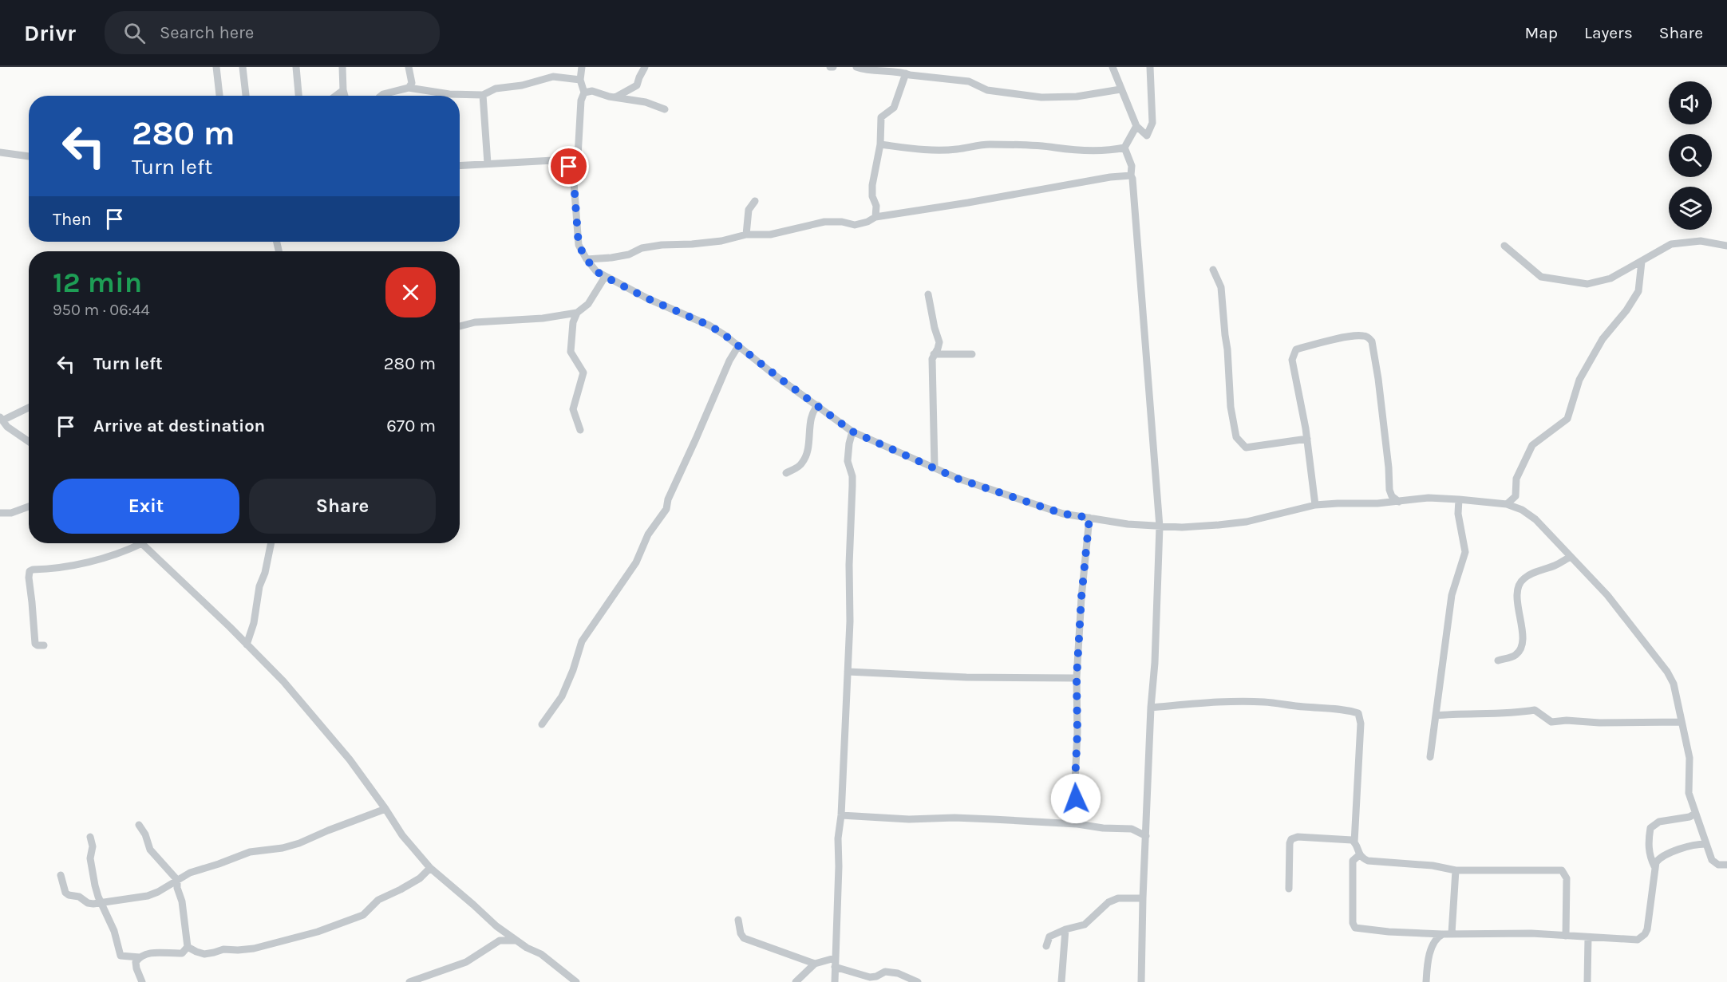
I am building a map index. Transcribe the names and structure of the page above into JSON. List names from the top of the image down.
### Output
{
  "page": {
    "header": "Drivr",
    "search": "Search here",
    "nav": ["Map", "Layers", "Share"],
    "turn": ["280 m", "Turn left"],
    "then": "Then",
    "heading": ["12 min", "950 m · 06:44"],
    "list": [
      {
        "name": "Turn left",
        "value": "280 m"
      },
      {
        "name": "Arrive at destination",
        "value": "670 m"
      }
    ],
    "buttons": ["Exit", "Share"]
  }
}
